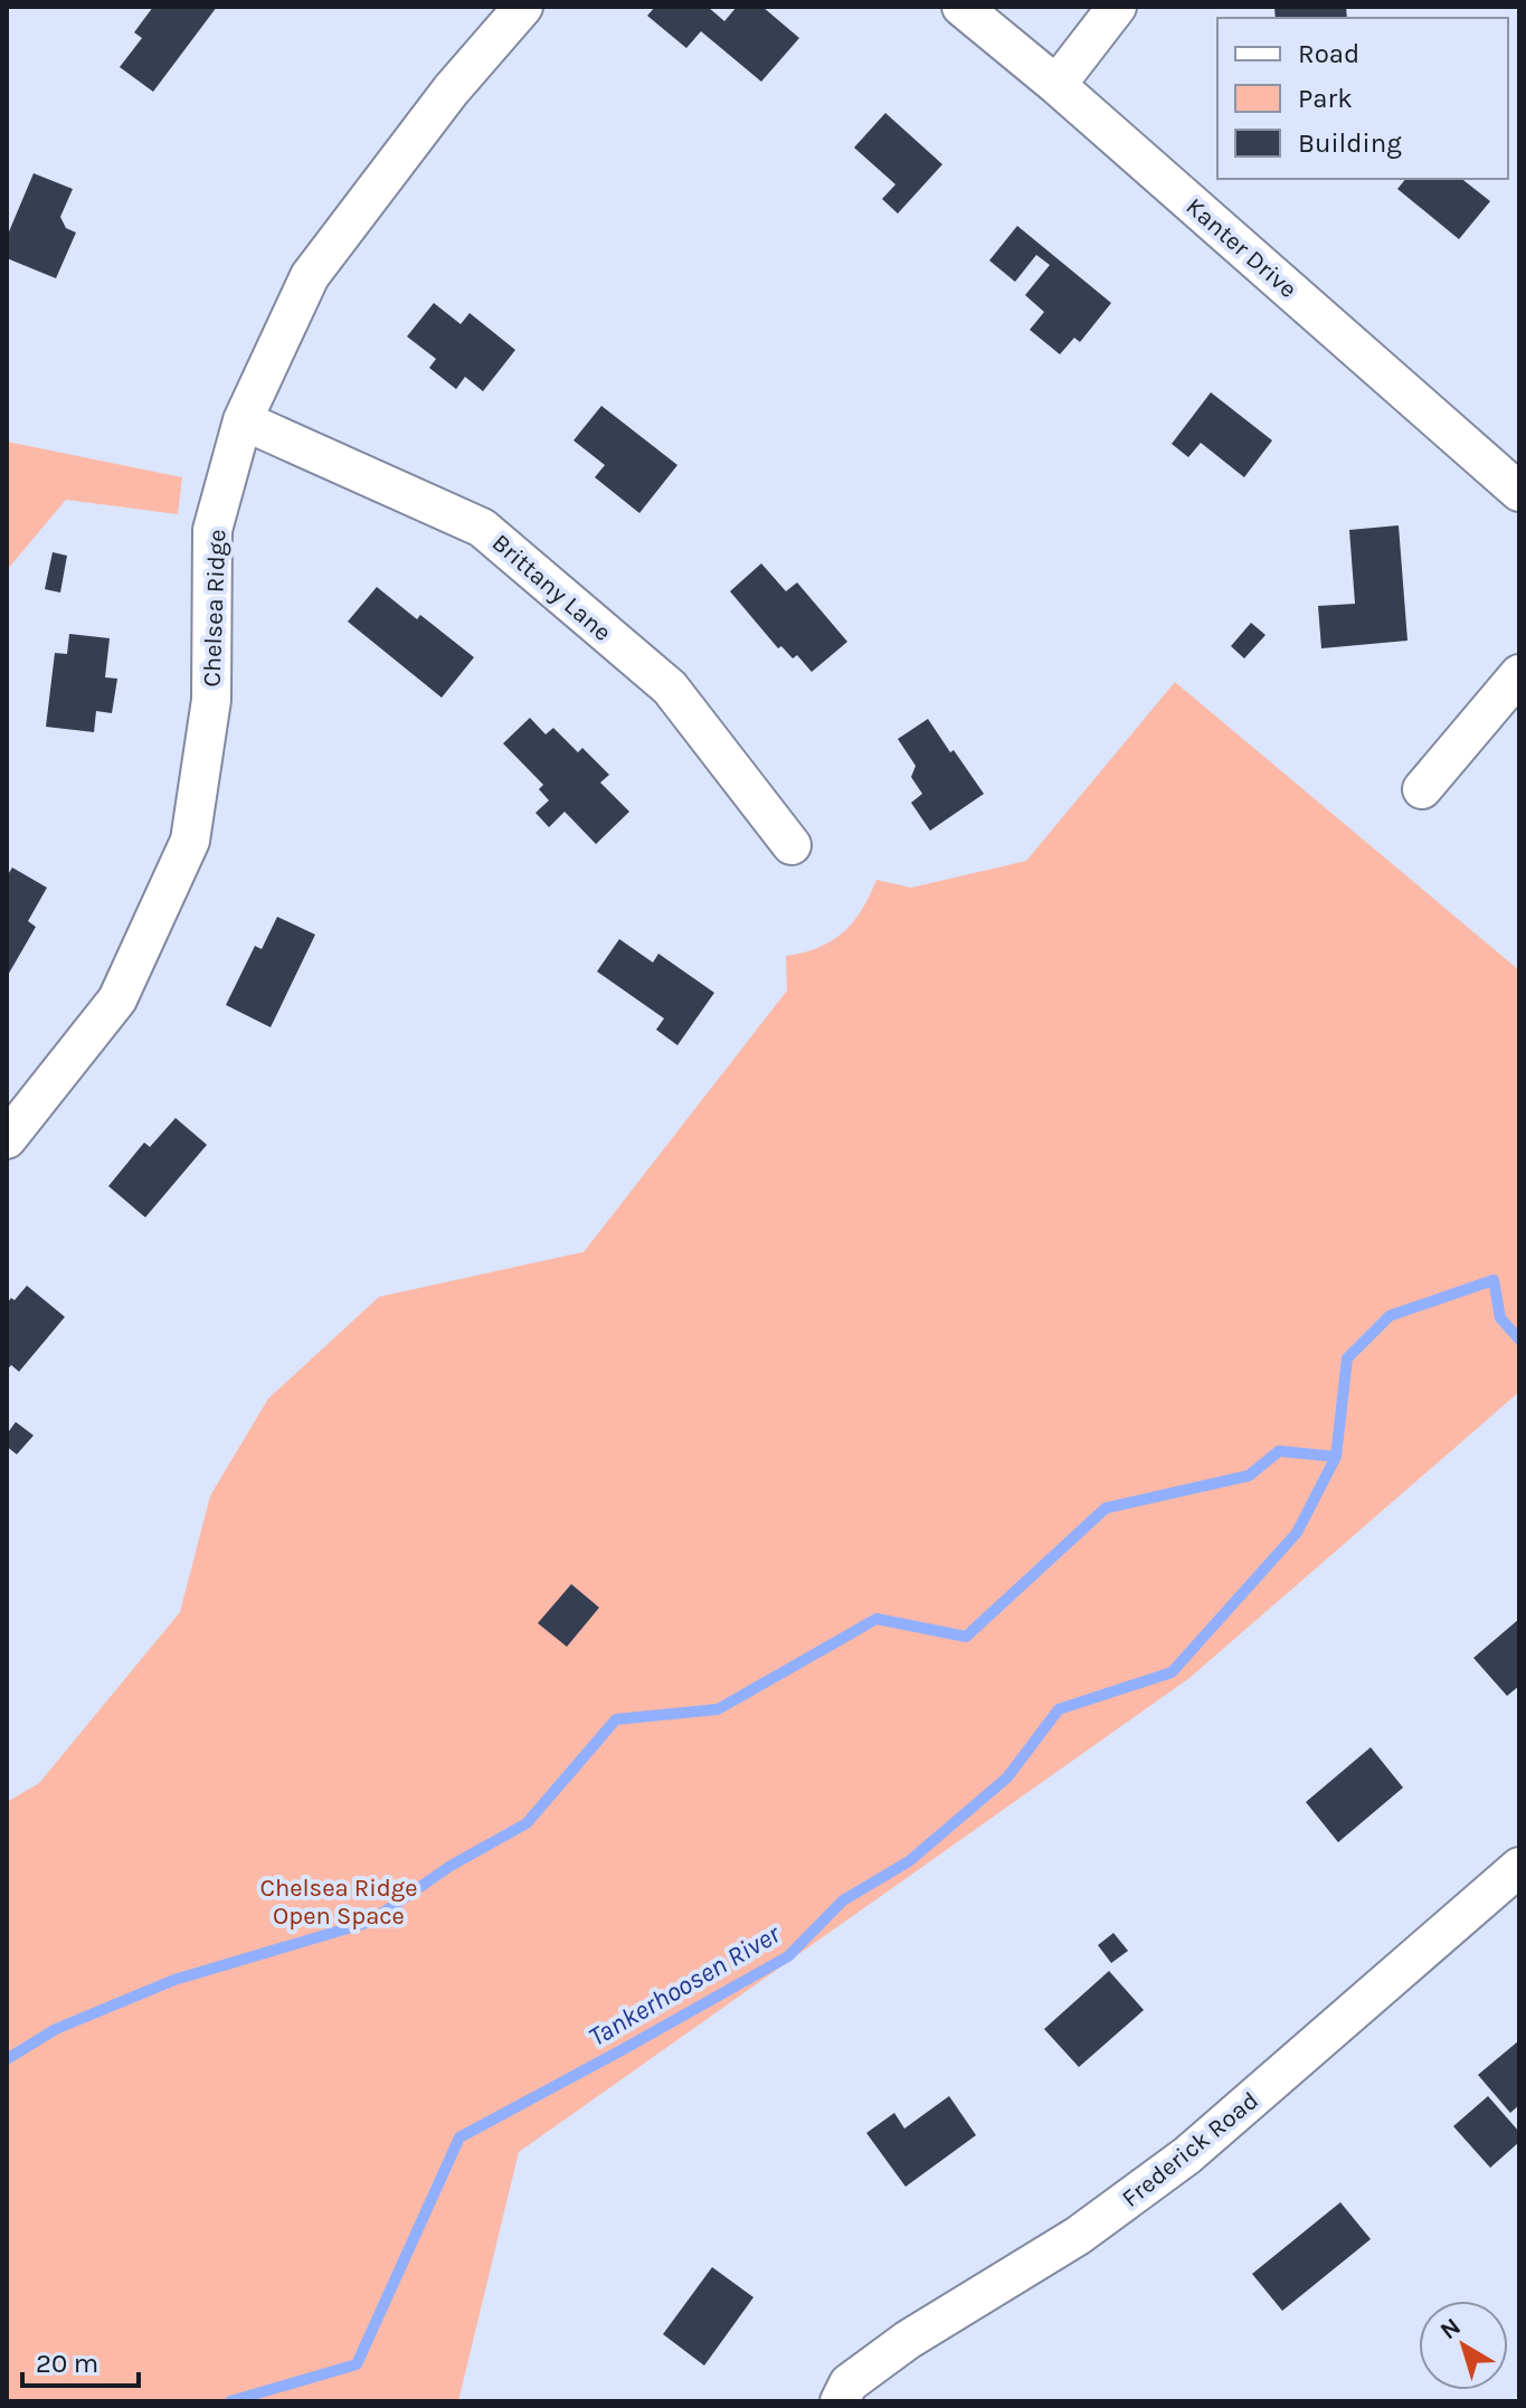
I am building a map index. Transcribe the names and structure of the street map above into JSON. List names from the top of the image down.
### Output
{
  "streets": {
    "street": [
      "Kanter Drive",
      "Brittany Lane",
      "Chelsea Ridge",
      "Frederick Road"
    ]
  },
  "crossings": [
    ["Brittany Lane", "Chelsea Ridge"]
  ],
  "water": ["Tankerhoosen River"],
  "parks": ["Chelsea Ridge Open Space"],
  "legend": ["Road", "Park", "Building"],
  "scale_bar": "20 m",
  "north": "top left"
}
